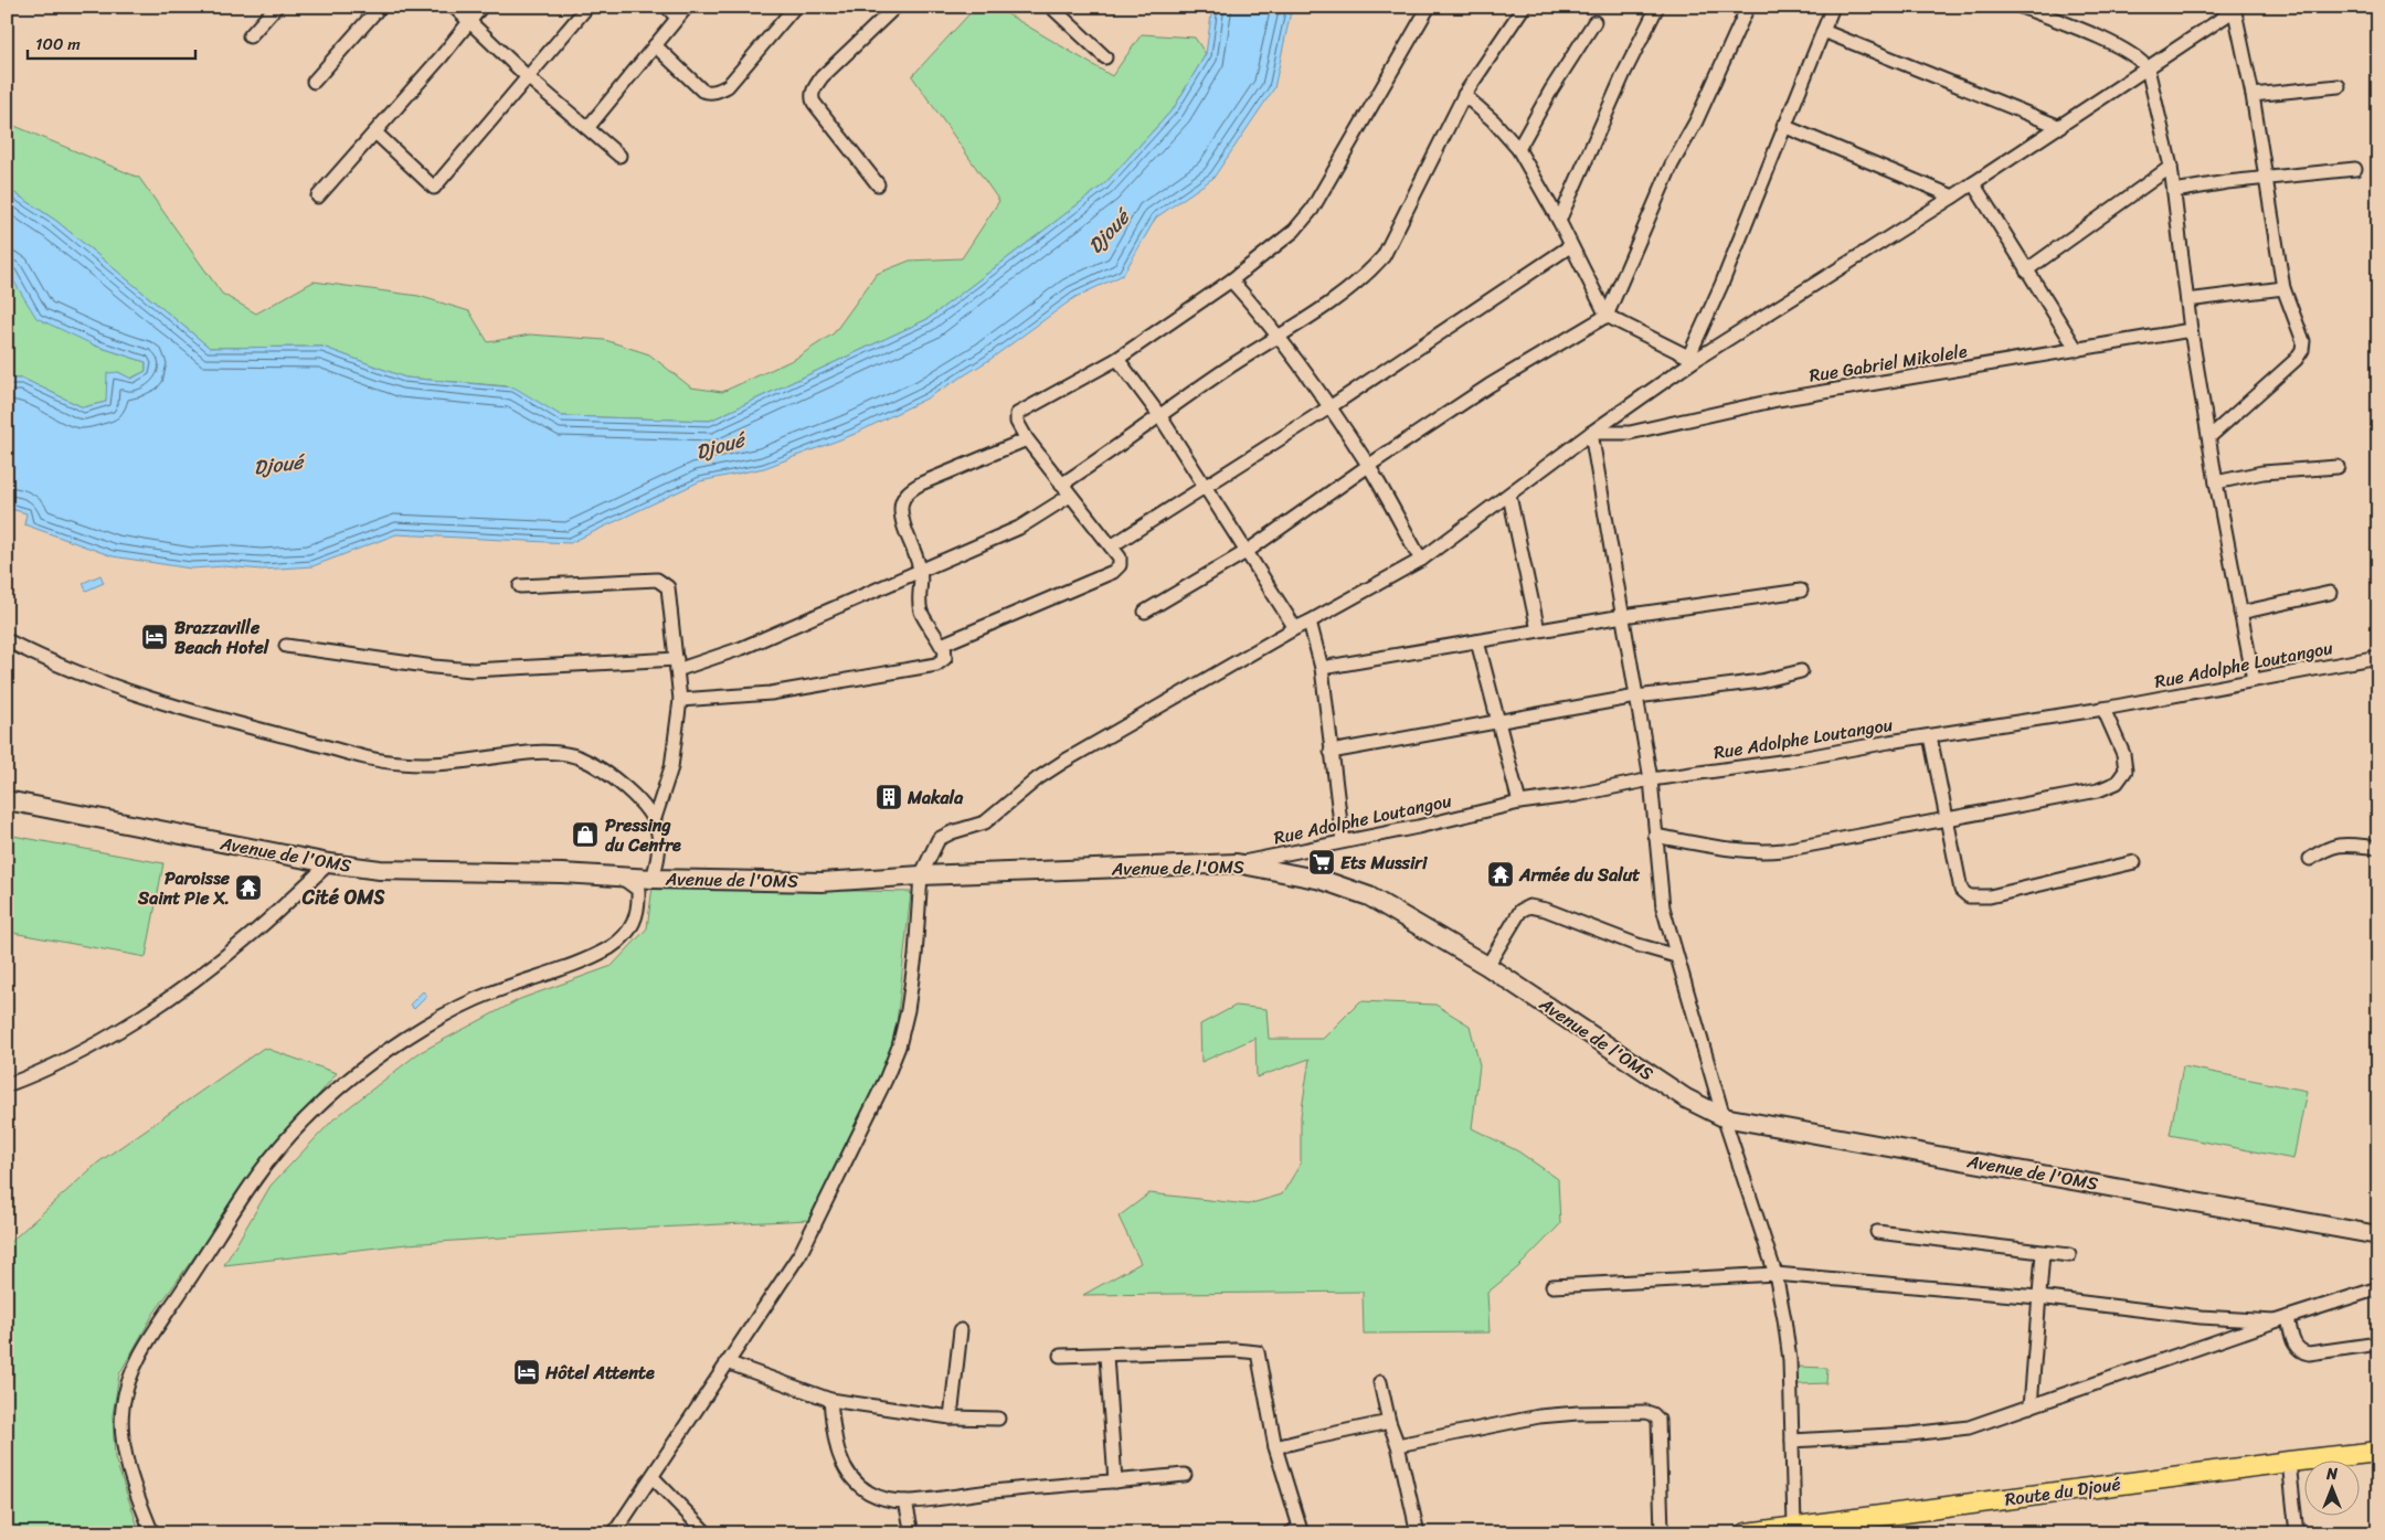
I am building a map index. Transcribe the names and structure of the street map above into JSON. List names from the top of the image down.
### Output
{
  "streets": {
    "main road": ["Route du Djoué"],
    "street": ["Rue Gabriel Mikolele", "Rue Adolphe Loutangou", "Avenue de l'OMS"]
  },
  "crossings": [
    ["Rue Adolphe Loutangou", "Avenue de l'OMS"]
  ],
  "districts": ["Cité OMS"],
  "water": ["Djoué"],
  "places": {
    "hotel": ["Brazzaville Beach Hotel", "Hôtel Attente"],
    "building": ["Makala"],
    "shop": ["Pressing du Centre"],
    "supermarket": ["Ets Mussiri"],
    "temple": ["Armée du Salut", "Paroisse Saint Pie X."]
  },
  "scale_bar": "100 m",
  "north": "top"
}
